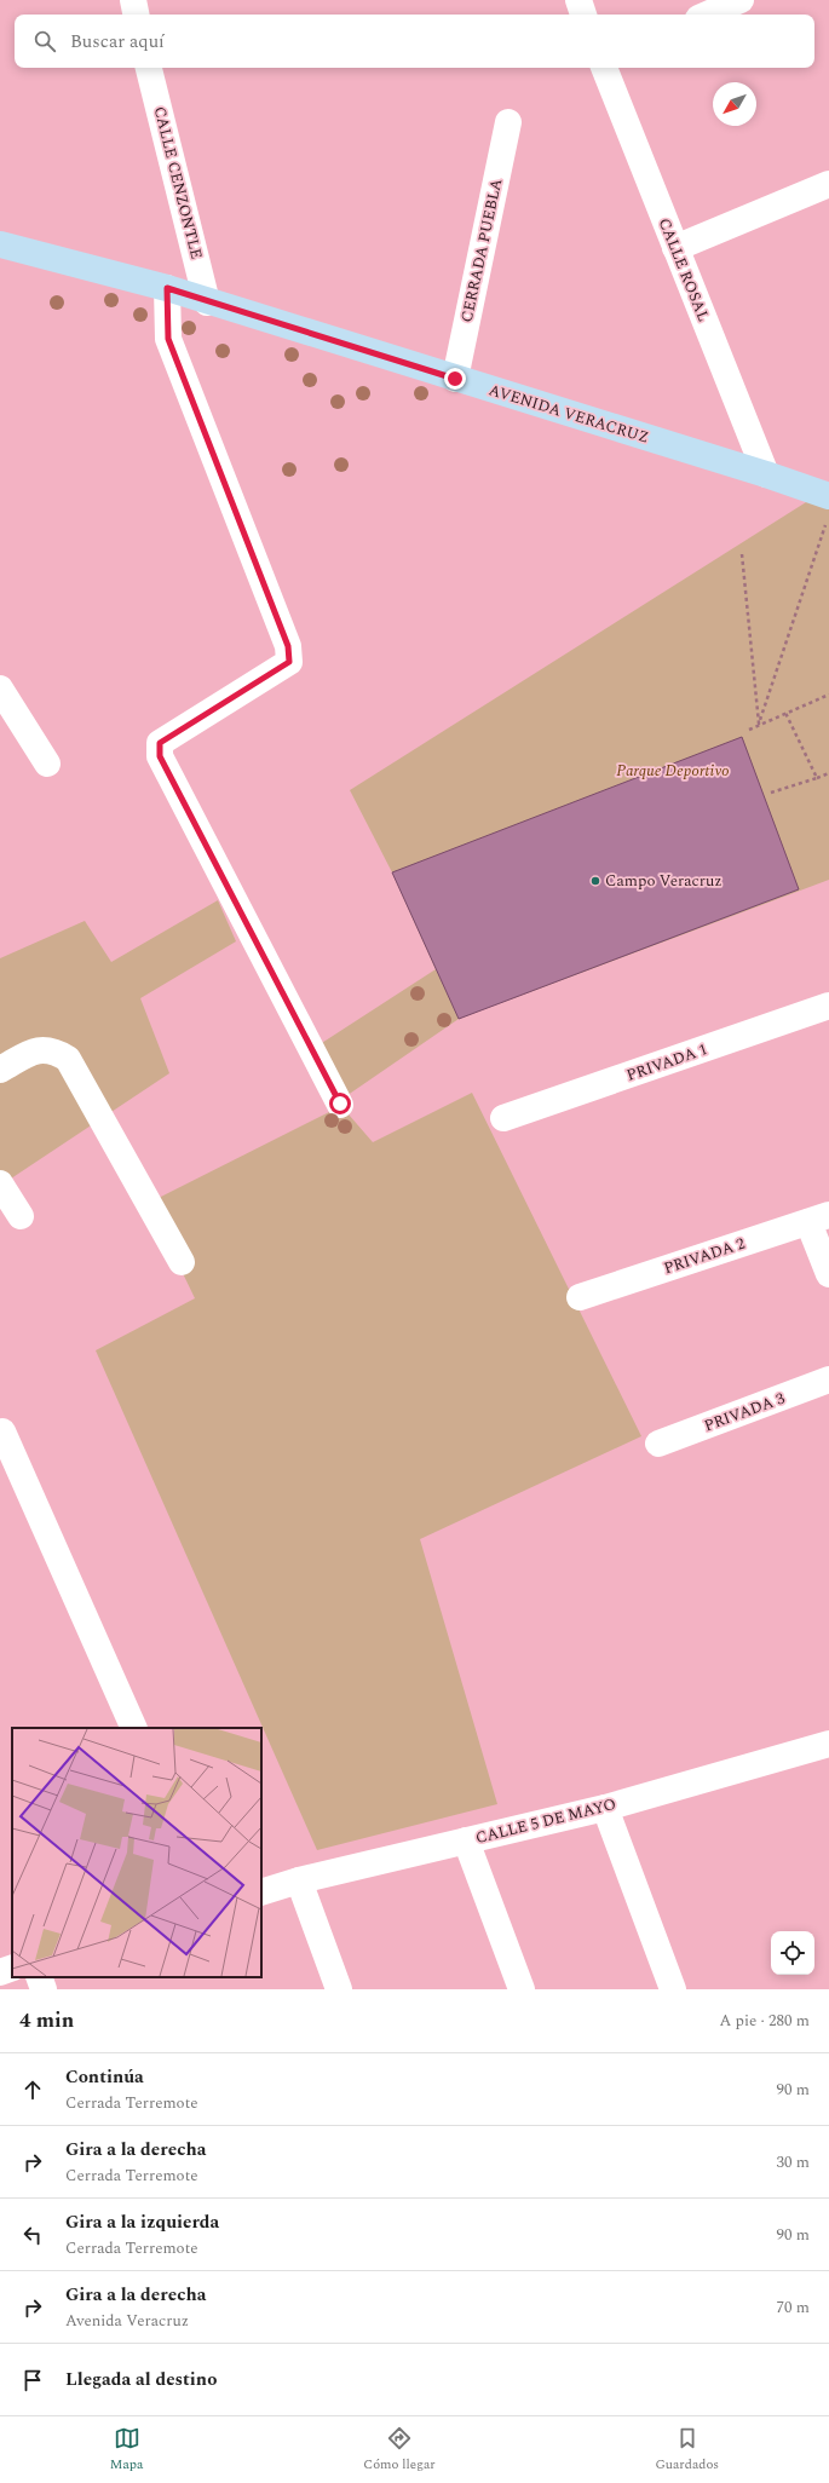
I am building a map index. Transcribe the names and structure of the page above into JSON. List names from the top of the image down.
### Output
{
  "streets": {
    "street": [
      "CALLE CENZONTLE",
      "CERRADA PUEBLA",
      "CALLE ROSAL",
      "AVENIDA VERACRUZ",
      "PRIVADA 1",
      "PRIVADA 2",
      "PRIVADA 3",
      "CALLE 5 DE MAYO"
    ]
  },
  "crossings": [
    ["CALLE CENZONTLE", "AVENIDA VERACRUZ"],
    ["CERRADA PUEBLA", "AVENIDA VERACRUZ"],
    ["CALLE ROSAL", "AVENIDA VERACRUZ"]
  ],
  "parks": ["Parque Deportivo"],
  "places": ["Campo Veracruz"],
  "north": "bottom left",
  "page": {
    "search": "Buscar aquí",
    "heading": ["4 min", "A pie · 280 m"],
    "list": [
      ["Continúa", "Cerrada Terremote", "90 m"],
      ["Gira a la derecha", "Cerrada Terremote", "30 m"],
      ["Gira a la izquierda", "Cerrada Terremote", "90 m"],
      ["Gira a la derecha", "Avenida Veracruz", "70 m"],
      "Llegada al destino"
    ],
    "nav": ["Mapa", "Cómo llegar", "Guardados"]
  }
}
